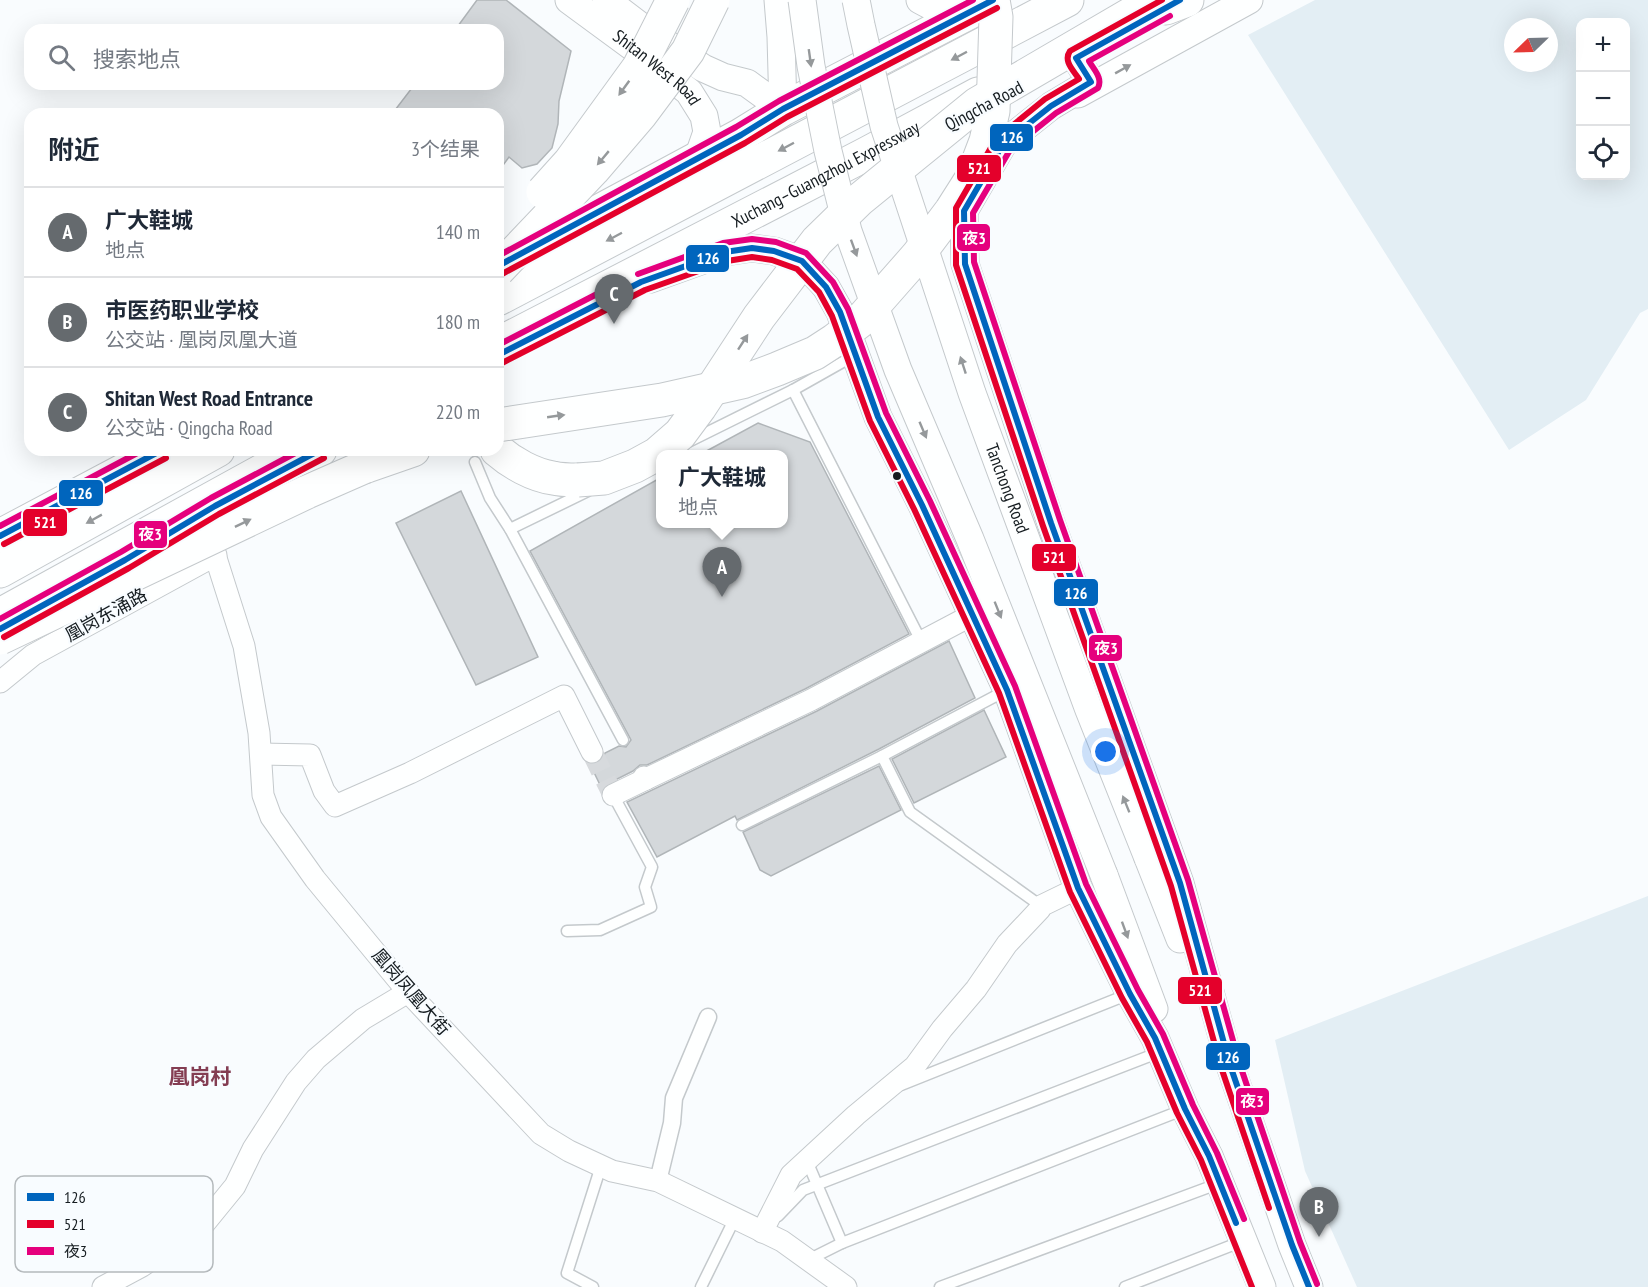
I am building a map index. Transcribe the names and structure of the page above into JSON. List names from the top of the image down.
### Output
{
  "streets": {
    "main road": ["Qingcha Road", "Xuchang–Guangzhou Expressway"],
    "street": [
      "Shitan West Road",
      "Tanchong Road",
      "凰岗东涌路",
      "凰岗凤凰大街"
    ]
  },
  "crossings": [
    ["Qingcha Road", "Xuchang–Guangzhou Expressway"],
    ["凰岗东涌路", "凰岗凤凰大街"]
  ],
  "districts": ["凰岗村"],
  "lines": ["transit line 126", "transit line 521", "transit line 夜3"],
  "legend": ["126", "521", "夜3"],
  "north": "bottom left",
  "page": {
    "map_buttons": ["+", "−"],
    "search": "搜索地点",
    "heading": ["附近", "3个结果"],
    "list": [
      {
        "mark": "A",
        "name": "广大鞋城",
        "note": "地点",
        "value": "140 m"
      },
      {
        "mark": "B",
        "name": "市医药职业学校",
        "note": "公交站 · 凰岗凤凰大道",
        "value": "180 m"
      },
      {
        "mark": "C",
        "name": "Shitan West Road Entrance",
        "note": "公交站 · Qingcha Road",
        "value": "220 m"
      }
    ],
    "pins": ["C", "A", "B"],
    "popup": ["广大鞋城", "地点"]
  }
}
